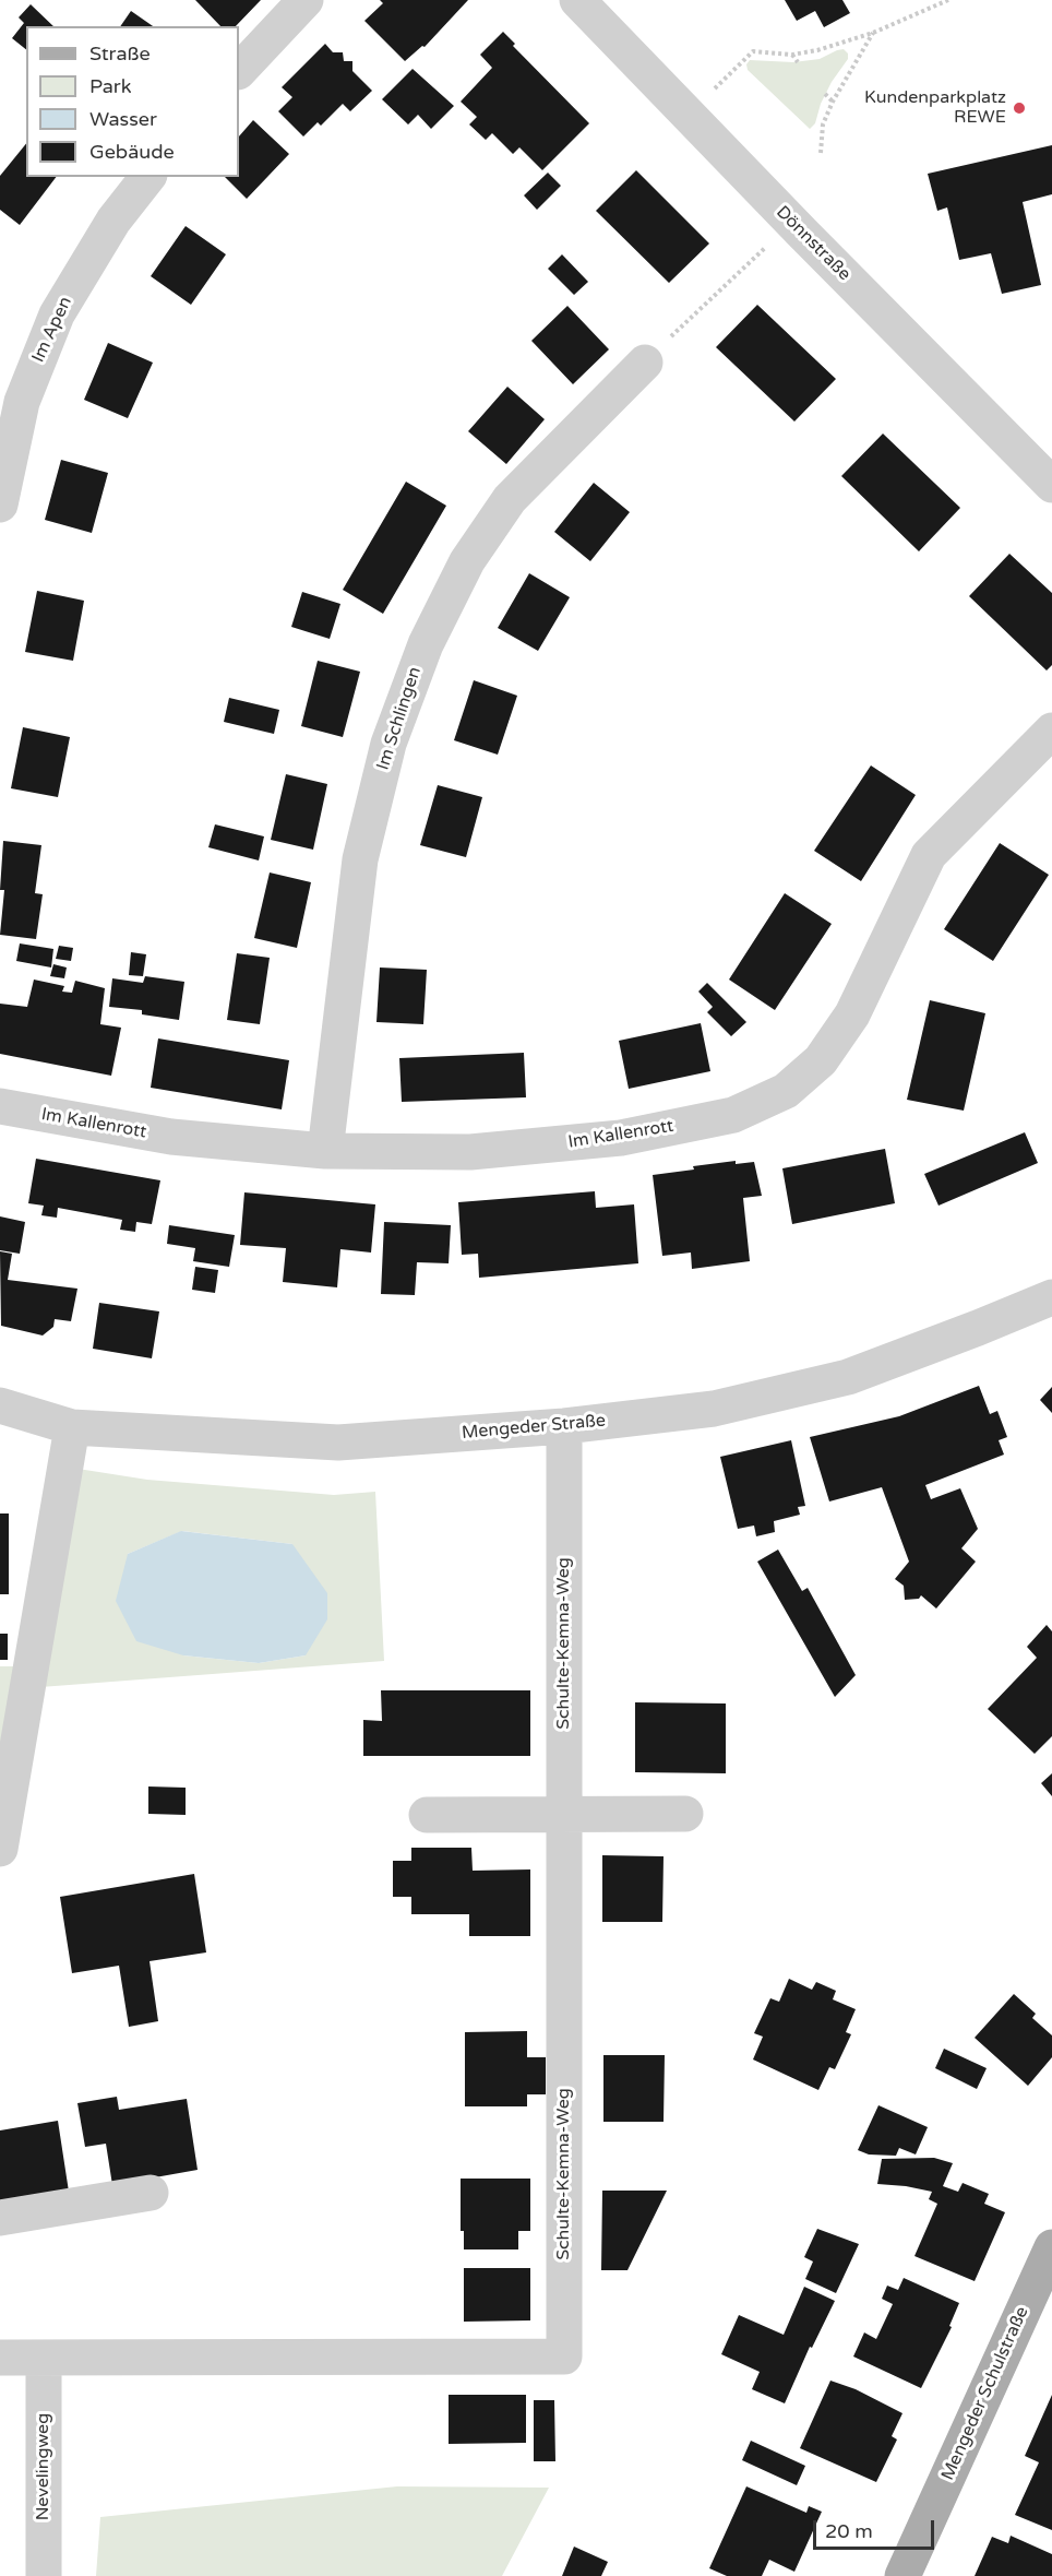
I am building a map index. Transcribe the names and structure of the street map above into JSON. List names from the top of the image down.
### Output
{
  "streets": {
    "main road": ["Mengeder Schulstraße"],
    "street": [
      "Dönnstraße",
      "Im Apen",
      "Im Schlingen",
      "Im Kallenrott",
      "Mengeder Straße",
      "Schulte-Kemna-Weg",
      "Nevelingweg"
    ]
  },
  "crossings": [
    ["Im Schlingen", "Im Kallenrott"],
    ["Mengeder Straße", "Schulte-Kemna-Weg"],
    ["Schulte-Kemna-Weg", "Nevelingweg"]
  ],
  "places": ["Kundenparkplatz REWE"],
  "legend": [
    "Straße",
    "Park",
    "Wasser",
    "Gebäude"
  ],
  "scale_bar": "20 m"
}
